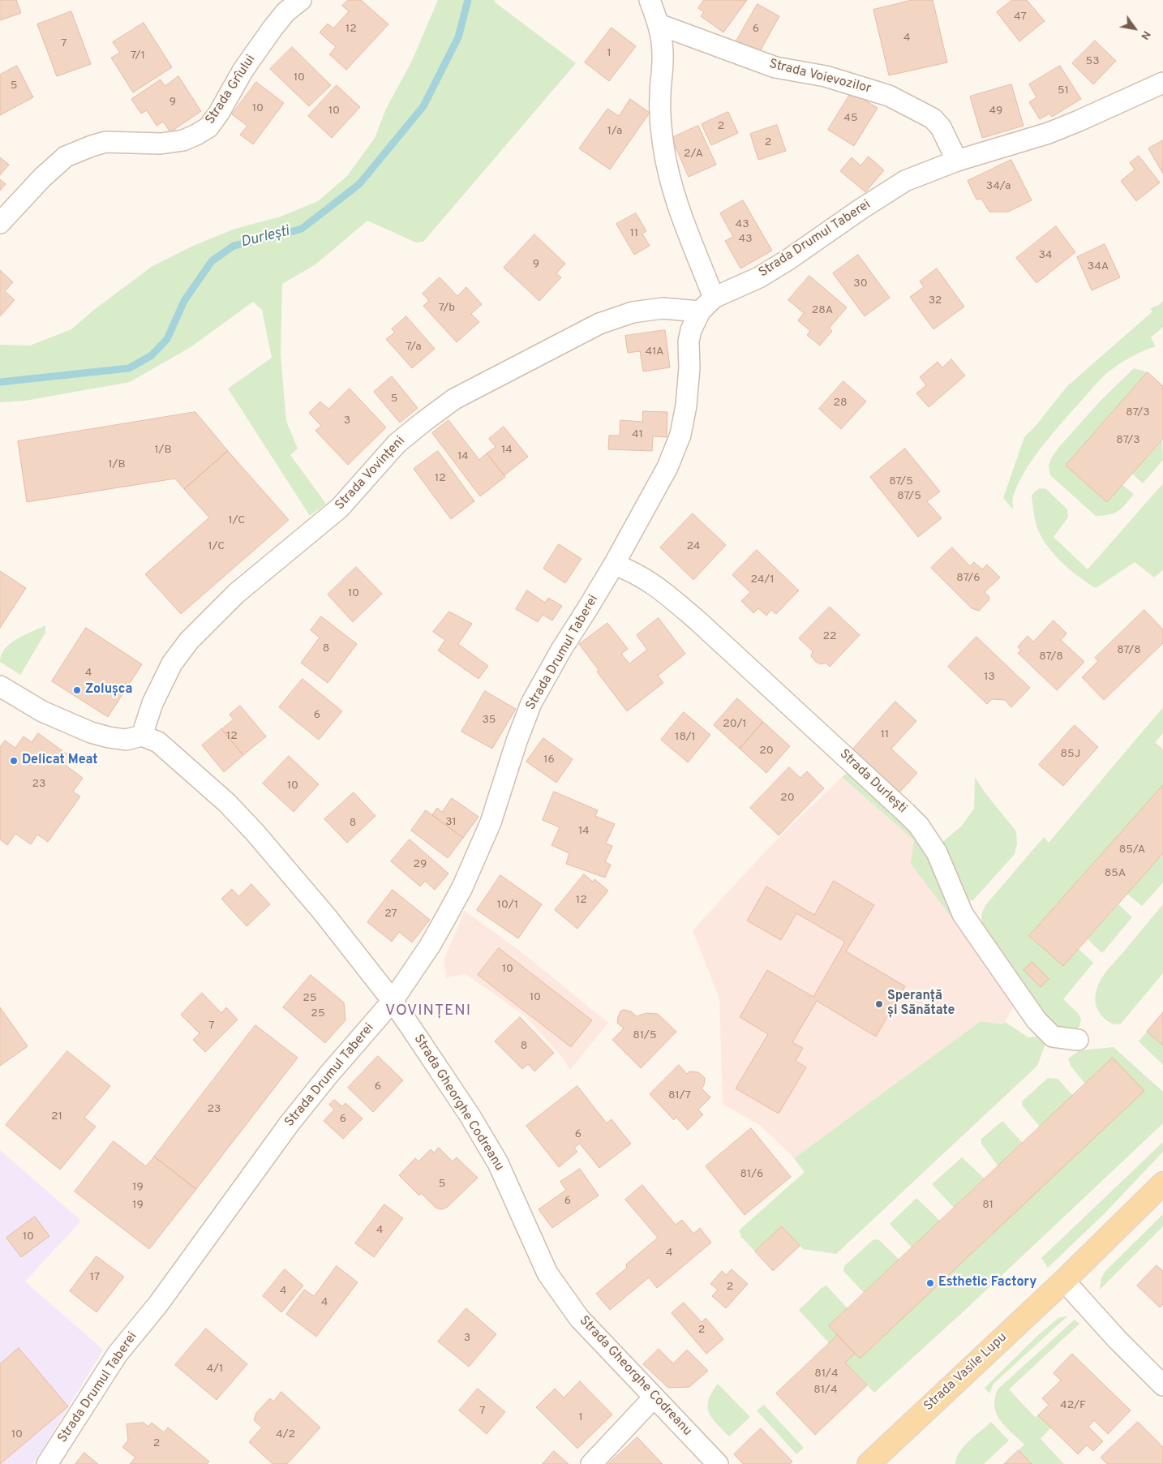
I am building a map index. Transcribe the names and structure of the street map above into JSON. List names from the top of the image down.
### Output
{
  "streets": {
    "main road": ["Strada Vasile Lupu"],
    "street": [
      "Strada Voievozilor",
      "Strada Grîului",
      "Strada Drumul Taberei",
      "Strada Vovințeni",
      "Strada Durlești",
      "Strada Gheorghe Codreanu"
    ]
  },
  "crossings": [
    ["Strada Voievozilor", "Strada Drumul Taberei"],
    ["Strada Drumul Taberei", "Strada Vovințeni"],
    ["Strada Drumul Taberei", "Strada Durlești"],
    ["Strada Drumul Taberei", "Strada Gheorghe Codreanu"],
    ["Strada Vovințeni", "Strada Gheorghe Codreanu"]
  ],
  "districts": ["VOVINȚENI"],
  "water": ["Durlești"],
  "places": [
    "Zolușca",
    "Delicat Meat",
    "Speranță și Sănătate",
    "Esthetic Factory"
  ],
  "house_numbers": [
    "47",
    "12",
    "6",
    "4",
    "7",
    "1",
    "7/1",
    "53",
    "10",
    "5",
    "51",
    "9",
    "10",
    "10",
    "49",
    "45",
    "2",
    "1/a",
    "2",
    "2/A",
    "34/a",
    "43",
    "11",
    "43",
    "34",
    "9",
    "34A",
    "30",
    "32",
    "7/b",
    "28A",
    "7/a",
    "41A",
    "5",
    "28",
    "87/3",
    "3",
    "41",
    "87/3",
    "1/B",
    "14",
    "14",
    "1/B",
    "12",
    "87/5",
    "87/5",
    "1/C",
    "1/C",
    "24",
    "87/6",
    "24/1",
    "10",
    "22",
    "8",
    "87/8",
    "87/8",
    "4",
    "13",
    "6",
    "35",
    "20/1",
    "11",
    "12",
    "18/1",
    "20",
    "85J",
    "16",
    "23",
    "10",
    "20",
    "31",
    "8",
    "14",
    "85/A",
    "29",
    "85A",
    "12",
    "10/1",
    "27",
    "10",
    "10",
    "25",
    "25",
    "7",
    "81/5",
    "8",
    "6",
    "81/7",
    "23",
    "21",
    "6",
    "6",
    "81/6",
    "5",
    "19",
    "6",
    "19",
    "81",
    "4",
    "10",
    "4",
    "17",
    "2",
    "4",
    "4",
    "2",
    "3",
    "4/1",
    "81/4",
    "81/4",
    "42/F",
    "7",
    "1",
    "10",
    "4/2",
    "2"
  ],
  "north": "bottom right"
}
